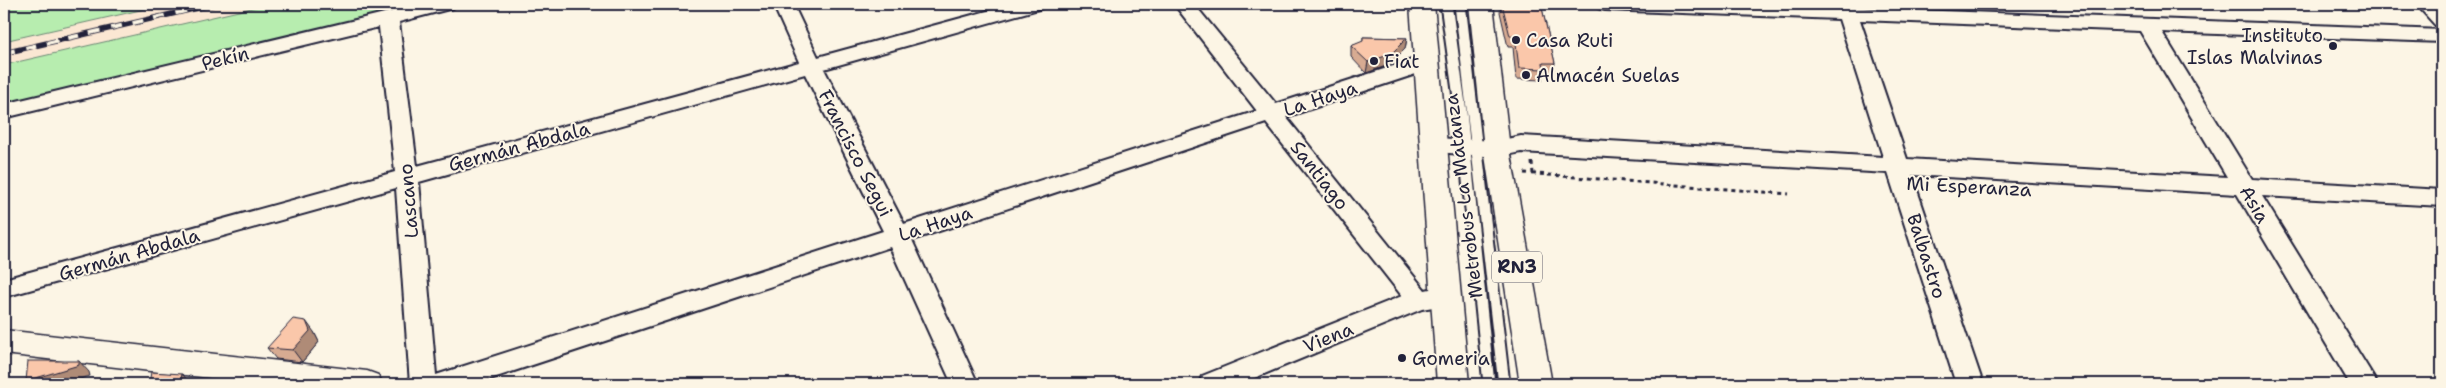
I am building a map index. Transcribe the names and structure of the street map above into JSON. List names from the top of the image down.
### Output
{
  "streets": {
    "main road": ["RN3"],
    "street": [
      "Pekín",
      "La Haya",
      "Germán Abdala",
      "Francisco Segui",
      "Santiago",
      "Mi Esperanza",
      "Lascano",
      "Asia",
      "Balbastro",
      "Viena"
    ],
    "lane": ["Metrobus La Matanza"]
  },
  "crossings": [
    ["Pekín", "Lascano"],
    ["La Haya", "Francisco Segui"],
    ["La Haya", "Santiago"],
    ["Germán Abdala", "Francisco Segui"],
    ["Germán Abdala", "Lascano"],
    ["Santiago", "Viena"],
    ["Mi Esperanza", "Metrobus La Matanza"],
    ["Mi Esperanza", "Asia"],
    ["Mi Esperanza", "Balbastro"],
    ["Mi Esperanza", "RN3"],
    ["Metrobus La Matanza", "RN3"]
  ],
  "places": [
    "Casa Ruti",
    "Instituto Islas Malvinas",
    "Fiat",
    "Almacén Suelas",
    "Gomeria"
  ]
}
